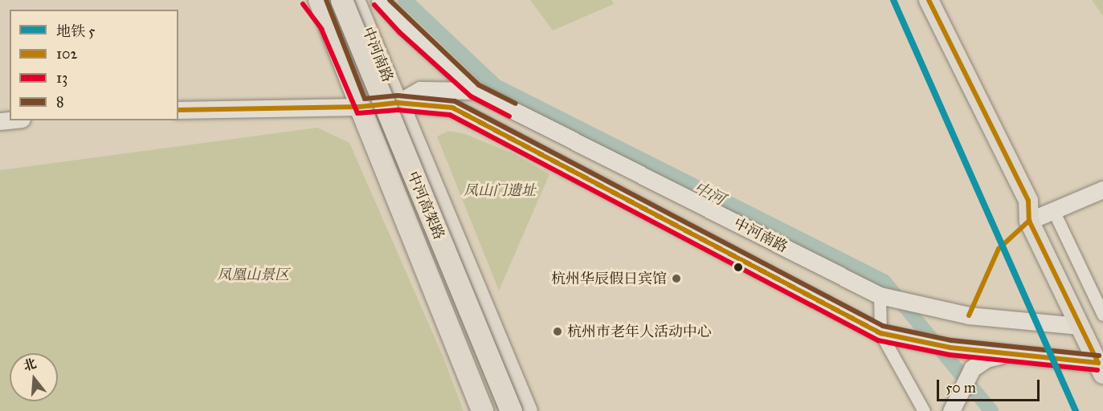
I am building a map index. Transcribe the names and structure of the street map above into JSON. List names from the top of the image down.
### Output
{
  "streets": {
    "highway": ["中河高架路"],
    "main road": ["中河南路"]
  },
  "water": ["中河"],
  "parks": ["凤山门遗址", "凤凰山景区"],
  "places": ["杭州华辰假日宾馆", "杭州市老年人活动中心"],
  "lines": [
    "metro line 5",
    "transit line 102",
    "transit line 8",
    "transit line 13"
  ],
  "legend": [
    "地铁 5",
    "102",
    "13",
    "8"
  ],
  "scale_bar": "50 m",
  "north": "top"
}
